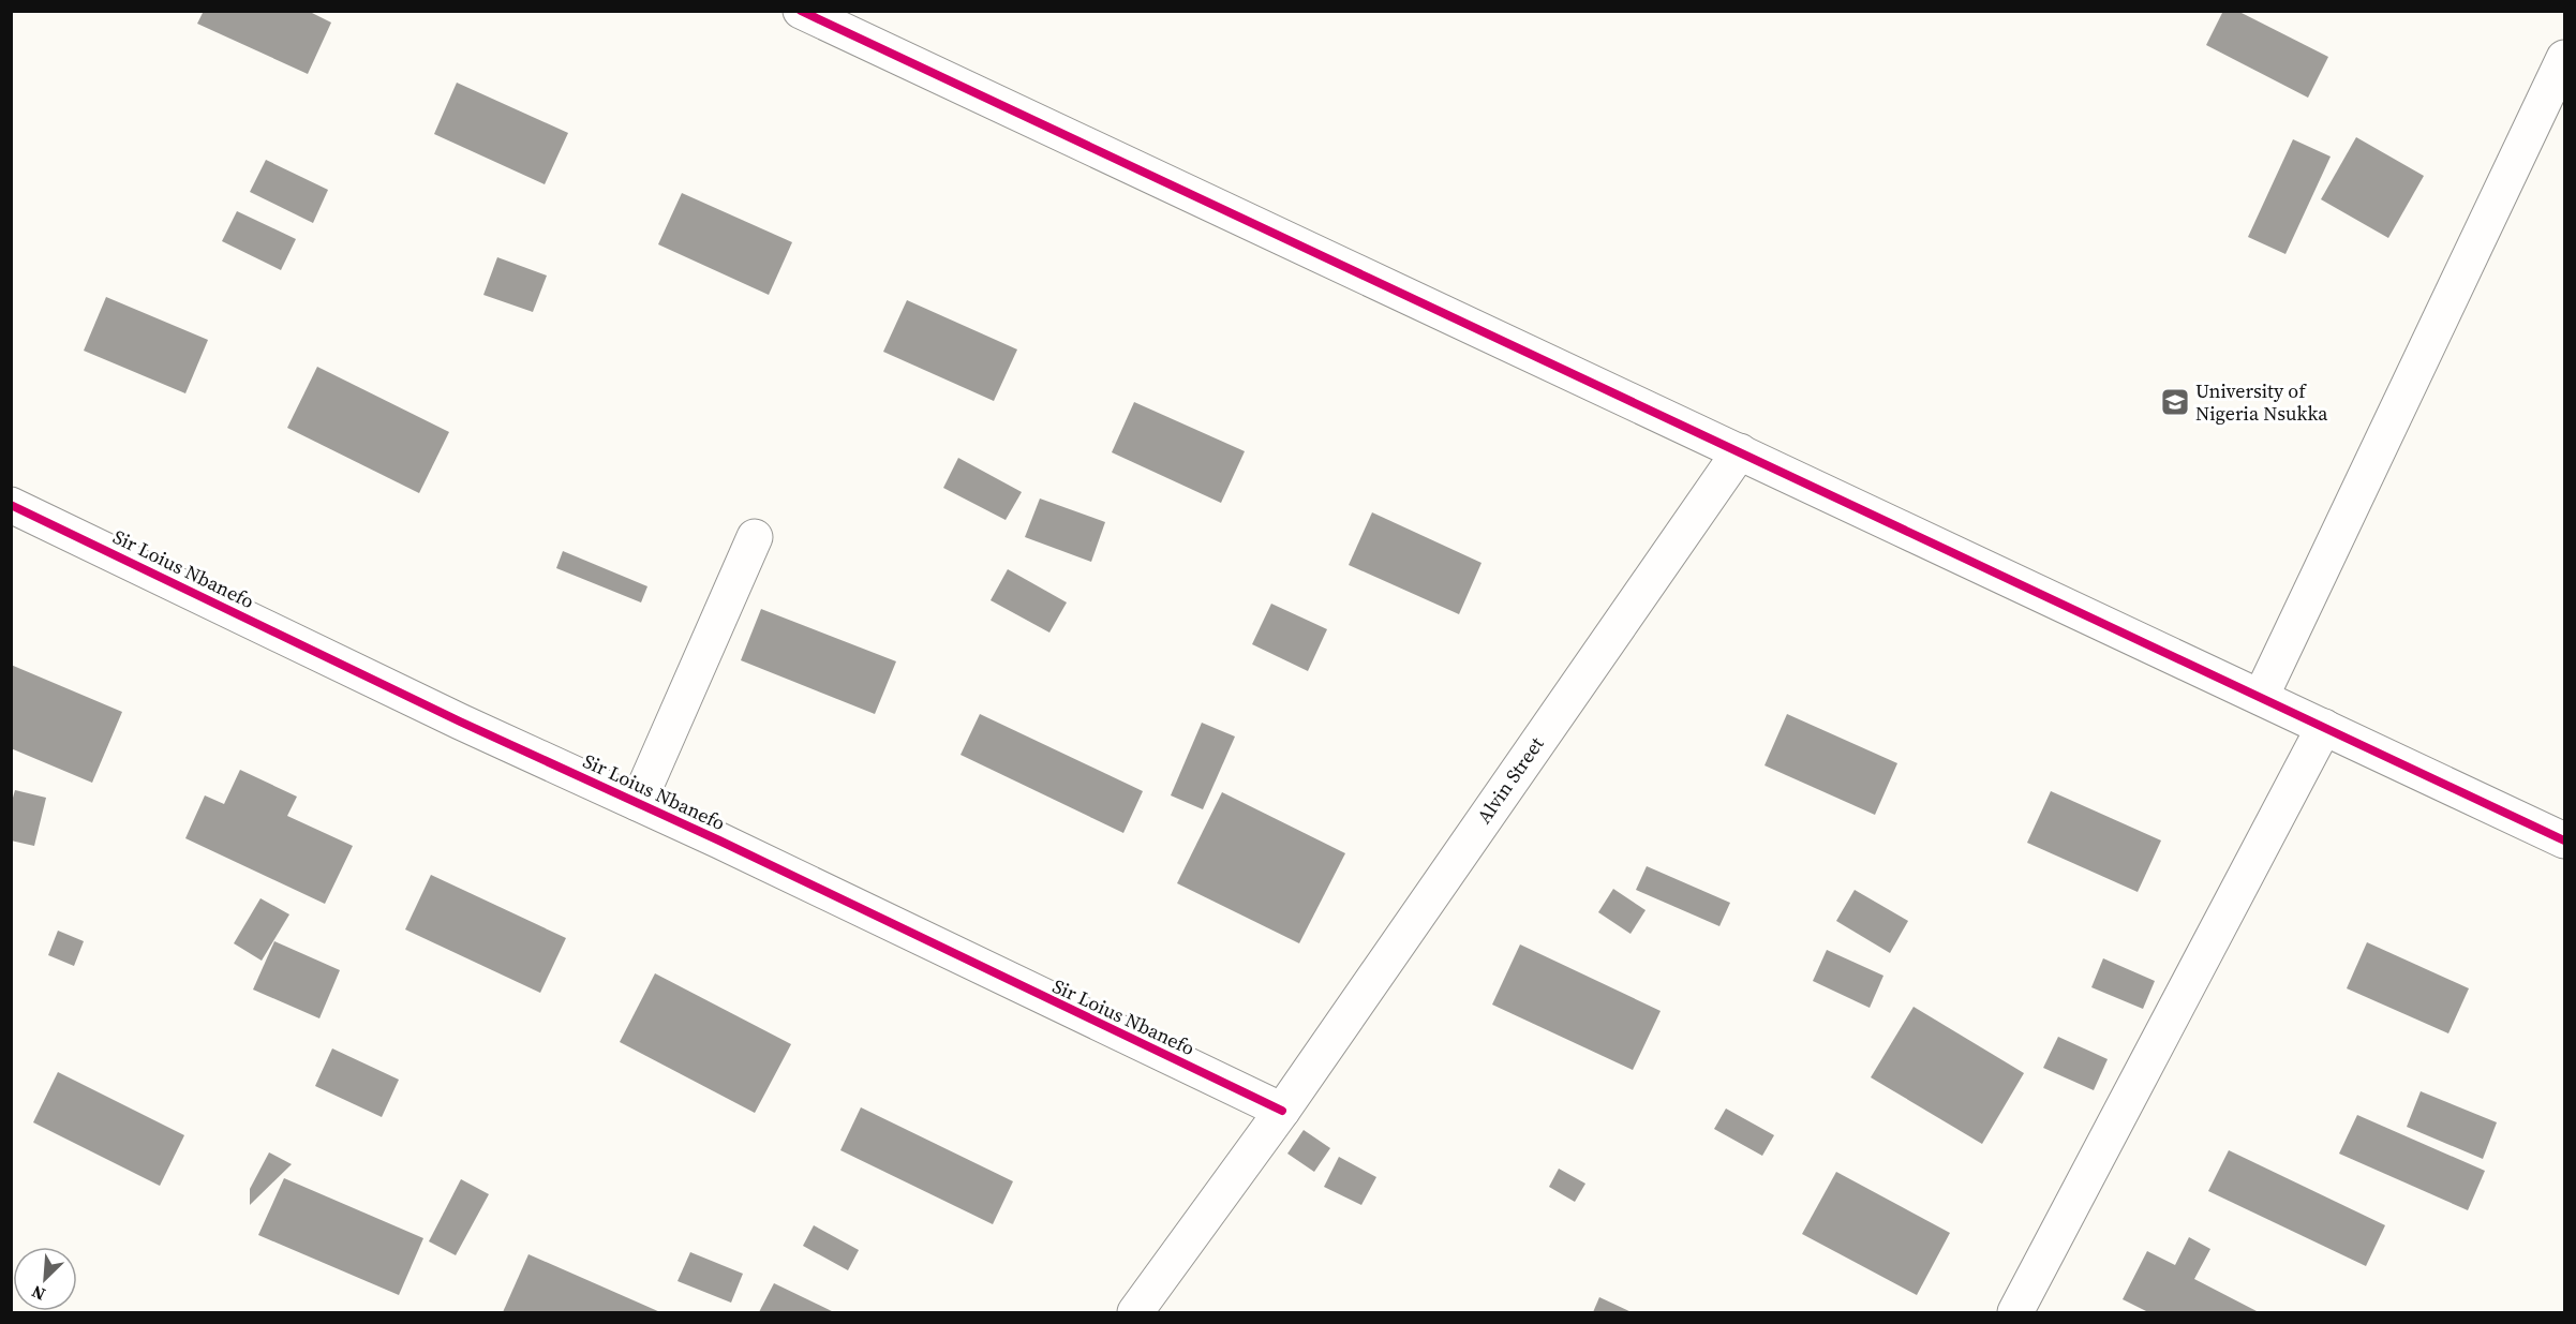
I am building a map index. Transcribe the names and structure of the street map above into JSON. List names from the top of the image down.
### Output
{
  "streets": {
    "street": ["Sir Loius Nbanefo", "Alvin Street"]
  },
  "crossings": [
    ["Sir Loius Nbanefo", "Alvin Street"]
  ],
  "places": {
    "school or university": ["University of Nigeria Nsukka"]
  },
  "north": "bottom left"
}
